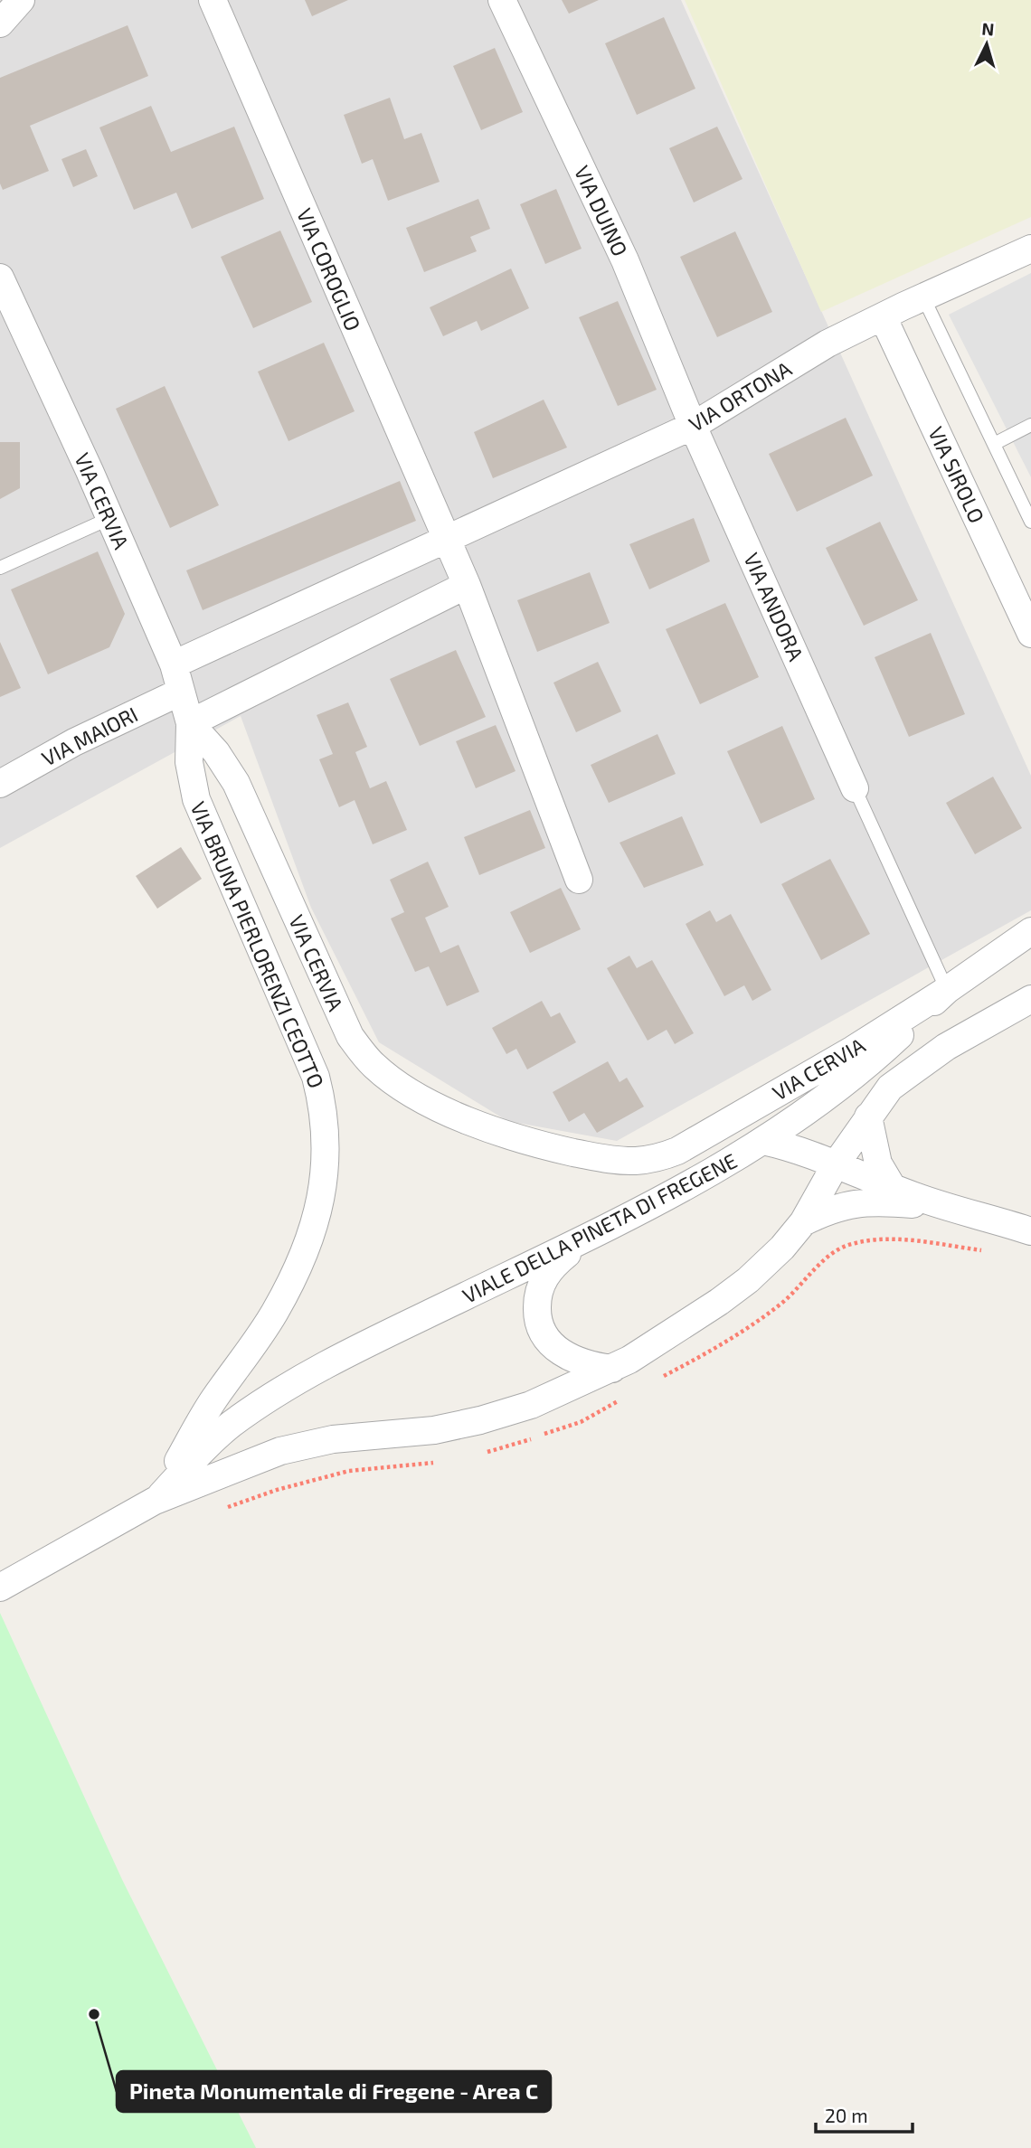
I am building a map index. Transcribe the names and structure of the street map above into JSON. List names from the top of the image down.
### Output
{
  "streets": {
    "street": [
      "VIA DUINO",
      "VIA COROGLIO",
      "VIA ORTONA",
      "VIA SIROLO",
      "VIA CERVIA",
      "VIA ANDORA",
      "VIA MAIORI",
      "VIA BRUNA PIERLORENZI CEOTTO",
      "VIALE DELLA PINETA DI FREGENE"
    ]
  },
  "crossings": [
    ["VIA DUINO", "VIA ORTONA"],
    ["VIA DUINO", "VIA ANDORA"],
    ["VIA COROGLIO", "VIA ORTONA"],
    ["VIA ORTONA", "VIA SIROLO"],
    ["VIA ORTONA", "VIA CERVIA"],
    ["VIA ORTONA", "VIA ANDORA"],
    ["VIA CERVIA", "VIA MAIORI"],
    ["VIA CERVIA", "VIA BRUNA PIERLORENZI CEOTTO"],
    ["VIA CERVIA", "VIALE DELLA PINETA DI FREGENE"],
    ["VIA BRUNA PIERLORENZI CEOTTO", "VIALE DELLA PINETA DI FREGENE"]
  ],
  "places": ["Pineta Monumentale di Fregene - Area C"],
  "scale_bar": "20 m",
  "north": "top"
}
